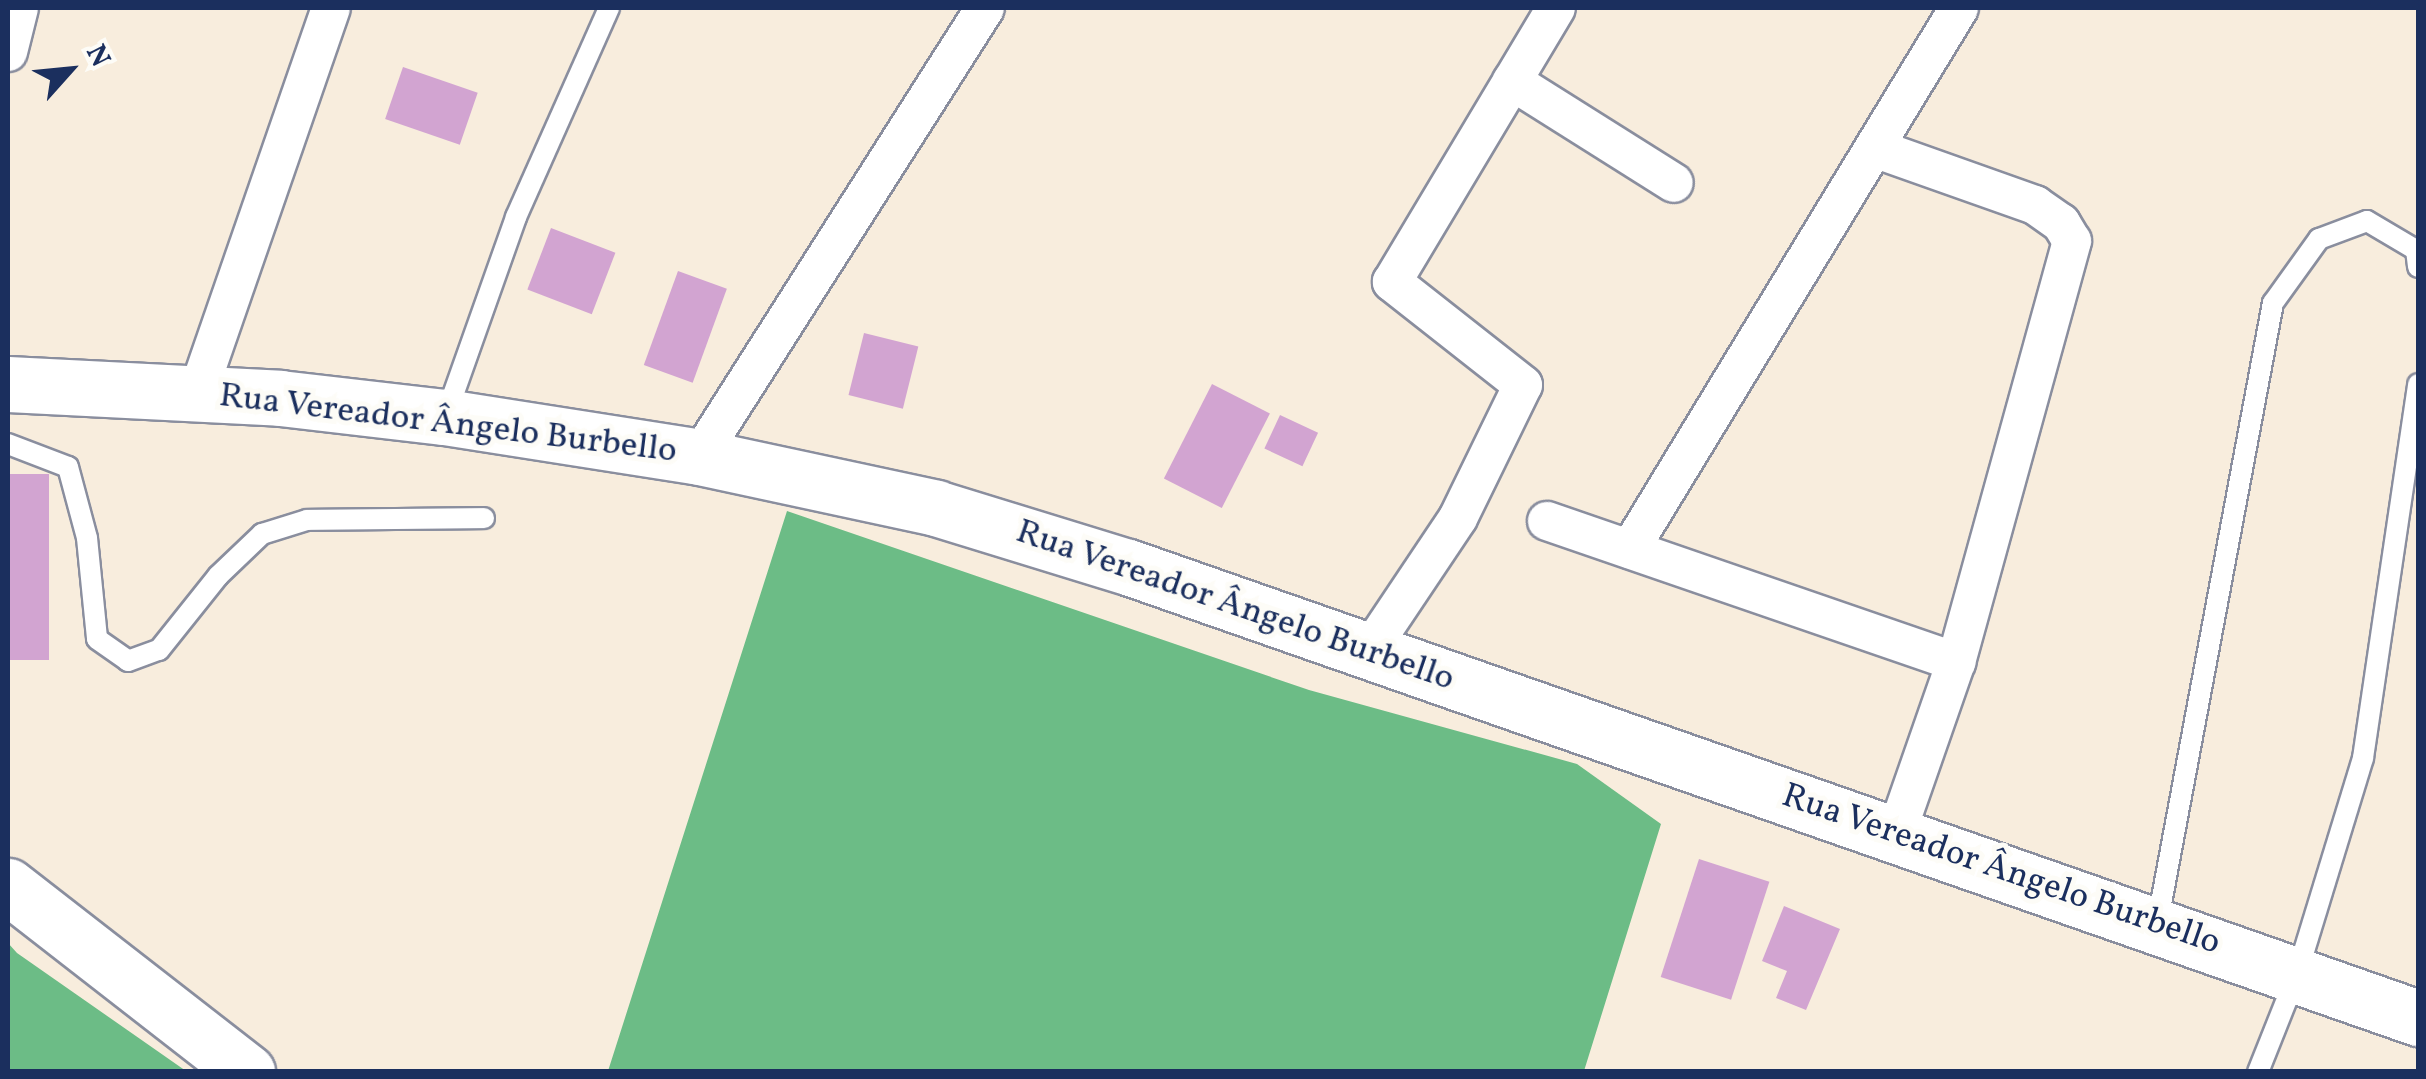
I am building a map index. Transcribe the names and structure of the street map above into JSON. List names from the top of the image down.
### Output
{
  "streets": {
    "main road": ["Rua Vereador Ângelo Burbello"]
  },
  "north": "top right"
}
